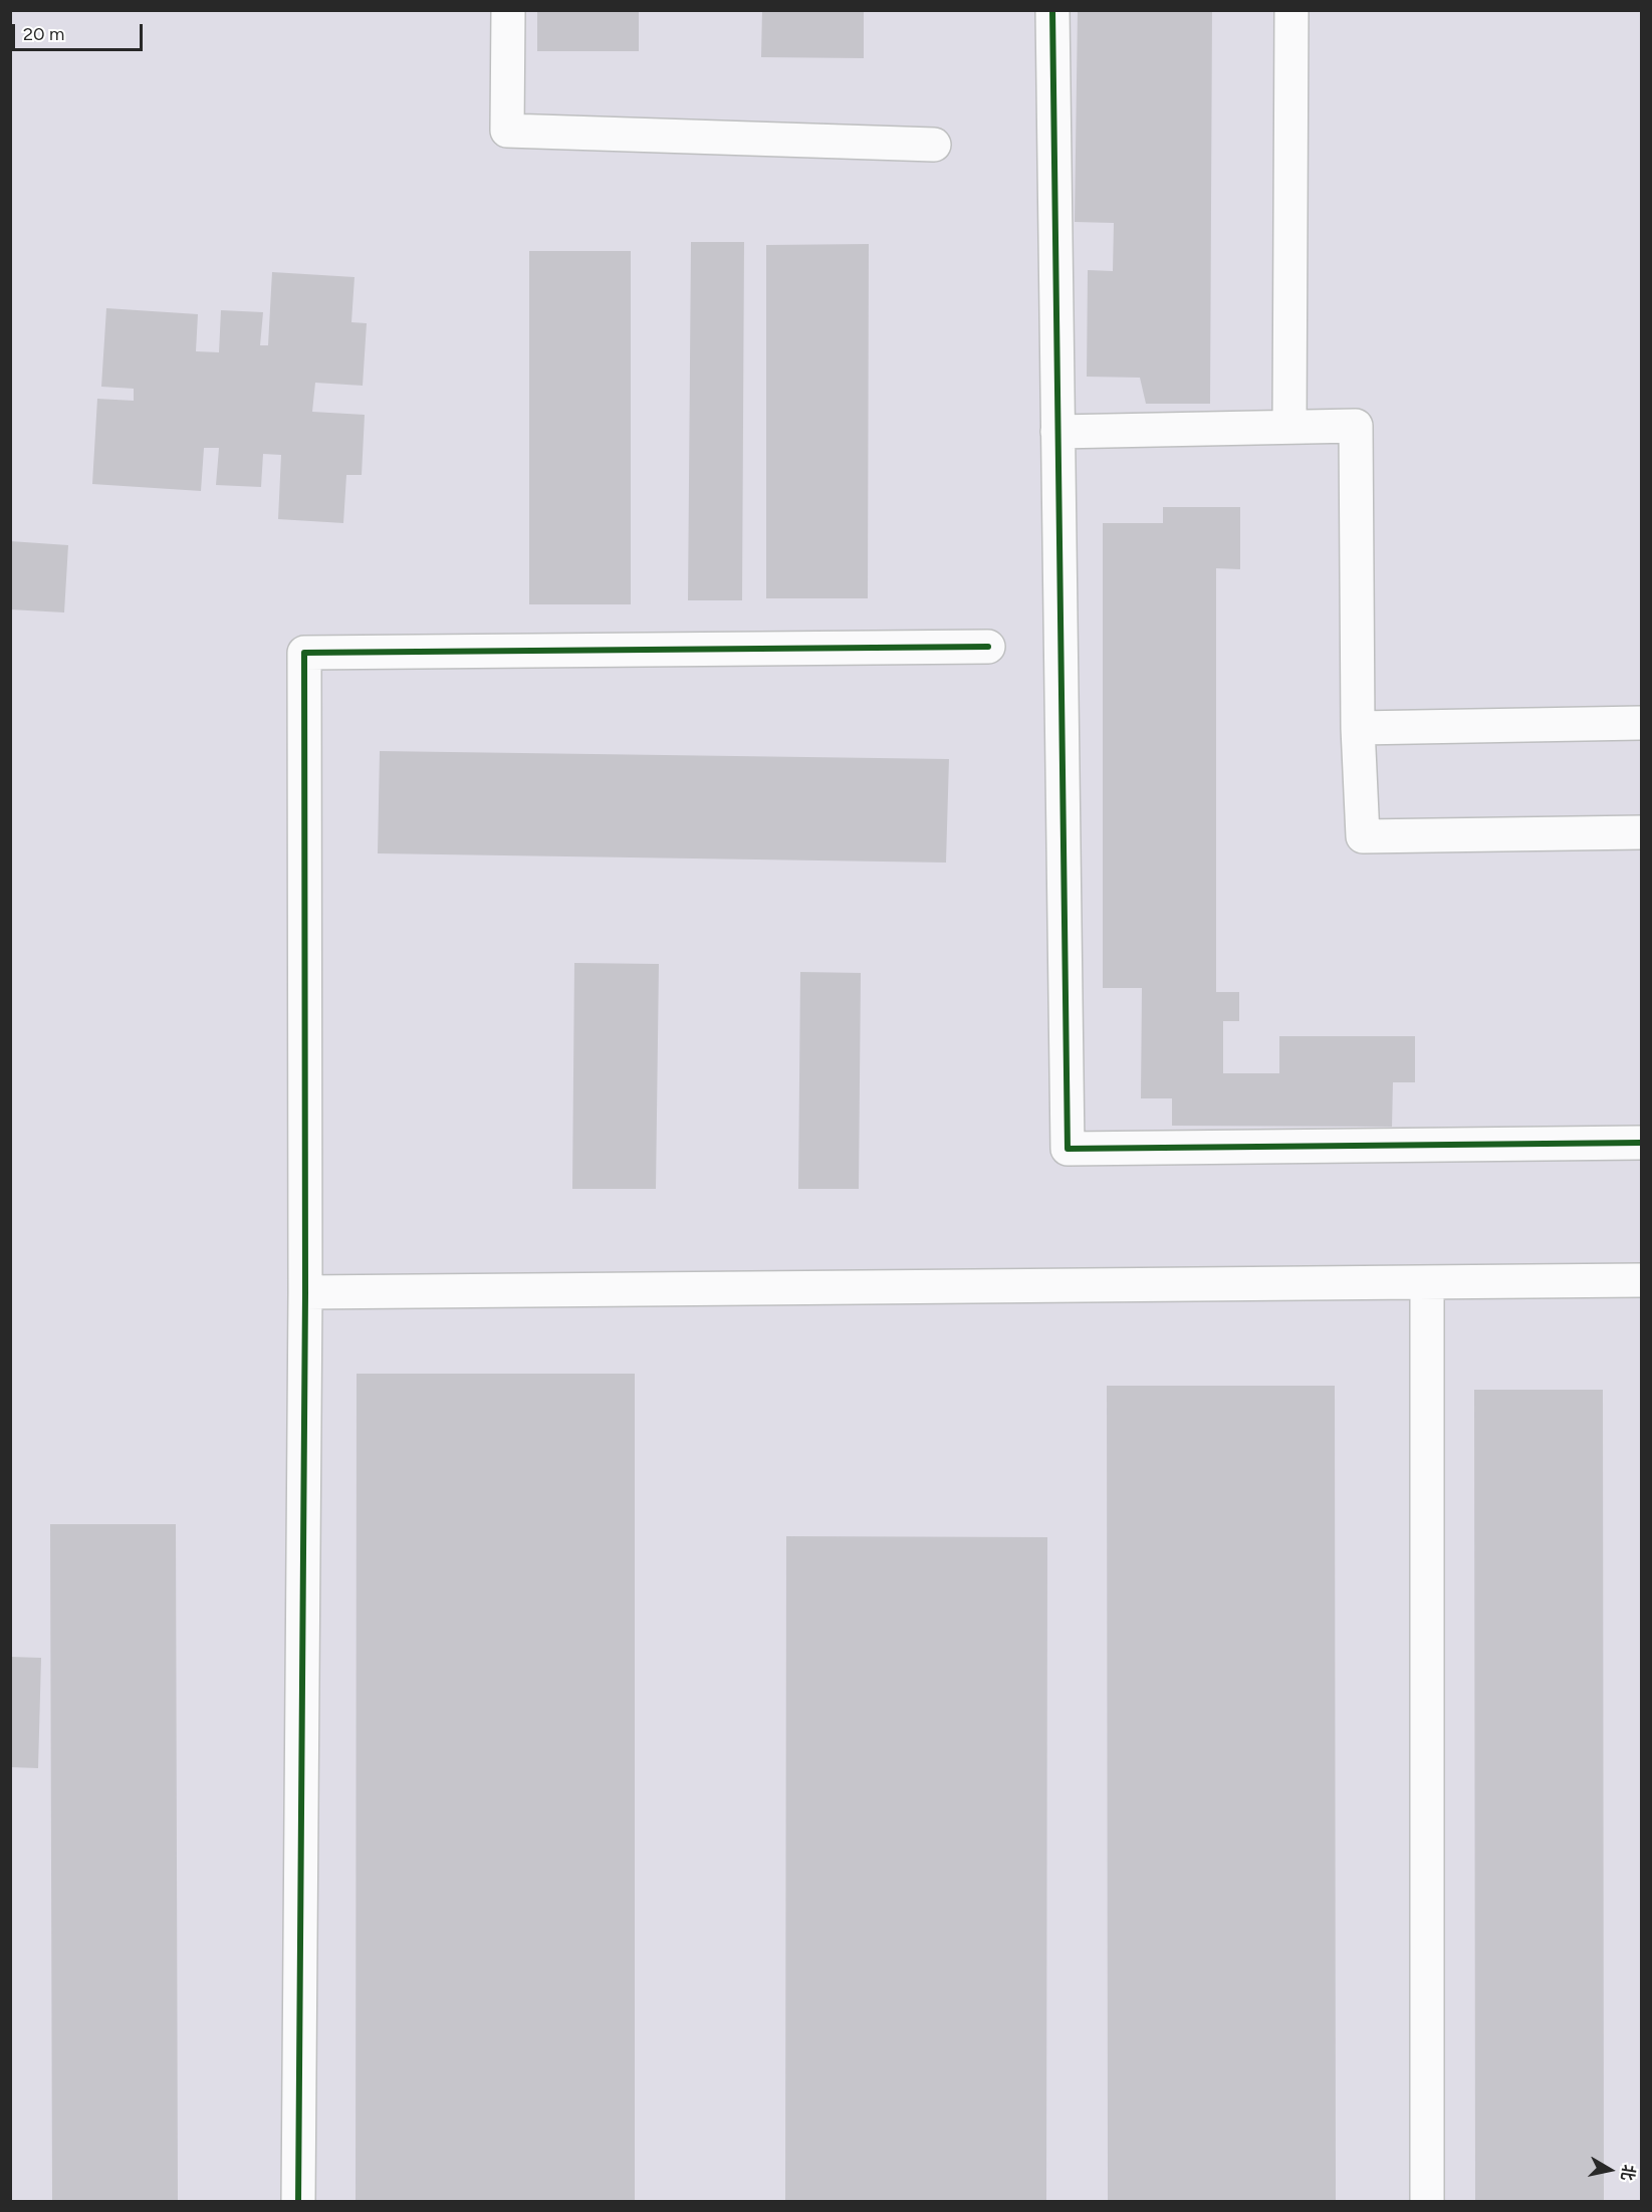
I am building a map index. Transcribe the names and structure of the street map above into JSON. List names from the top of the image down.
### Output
{
  "scale_bar": "20 m",
  "north": "right"
}
